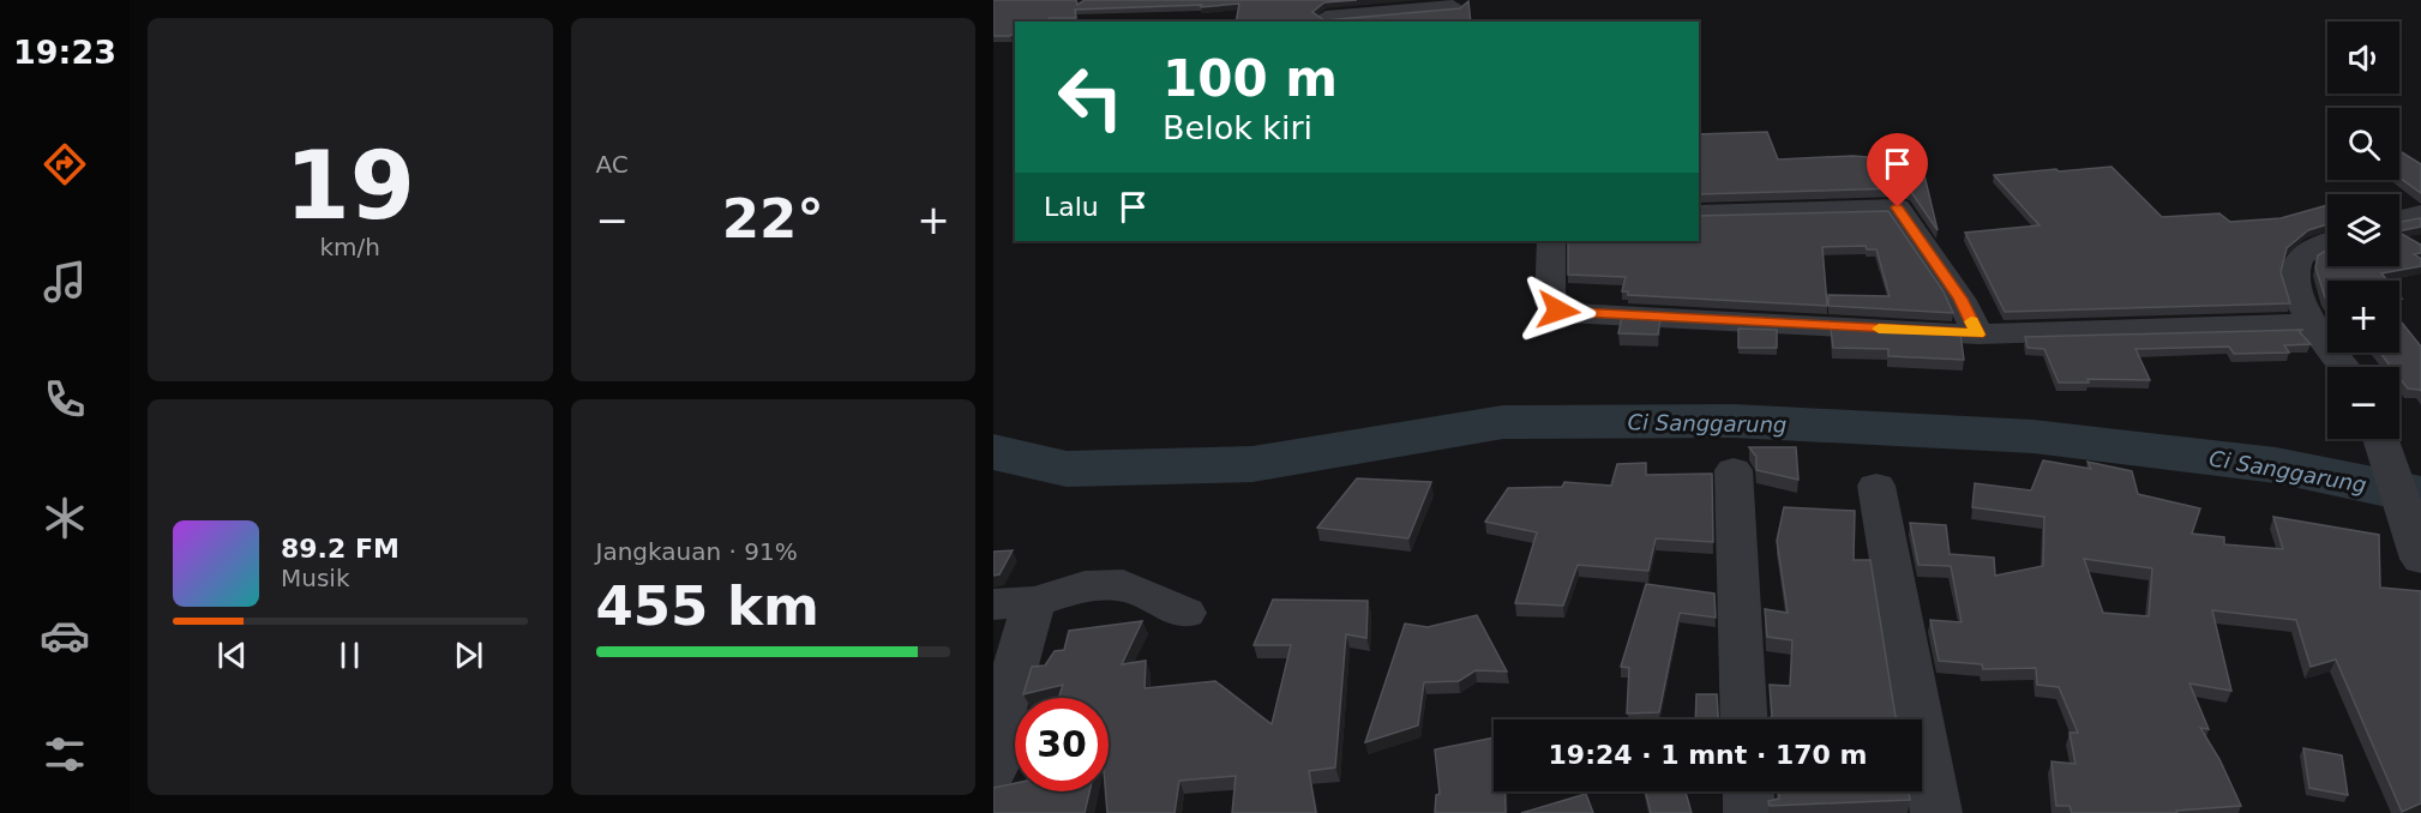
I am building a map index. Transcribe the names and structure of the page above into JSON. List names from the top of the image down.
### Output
{
  "water": ["Ci Sanggarung"],
  "page": {
    "tabs": "19:23",
    "tile": [
      ["19", "km/h"],
      "AC",
      ["Jangkauan · 91%", "455 km"]
    ],
    "map_buttons": ["+", "−"],
    "turn": ["100 m", "Belok kiri"],
    "then": "Lalu",
    "heat": ["−", "22°", "+"],
    "song": ["89.2 FM", "Musik"],
    "limit": "30",
    "trip": "19:24 · 1 mnt · 170 m"
  }
}
